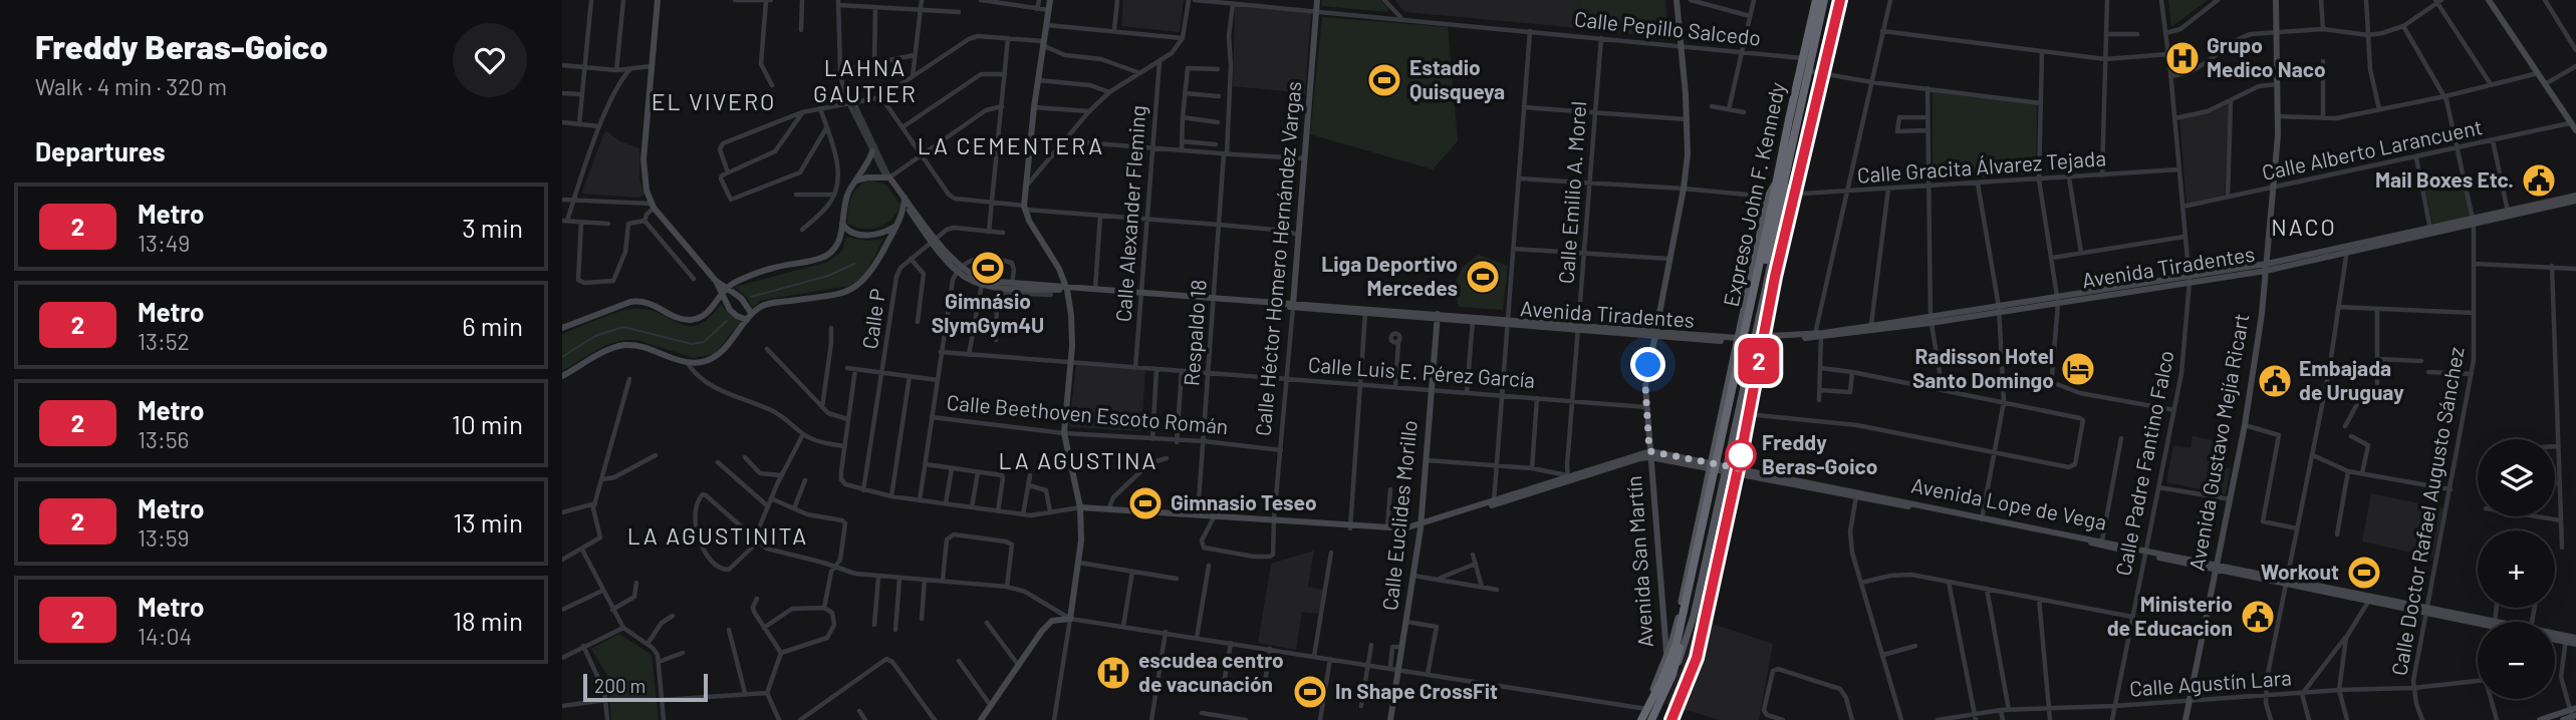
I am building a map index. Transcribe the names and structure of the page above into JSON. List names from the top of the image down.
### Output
{
  "streets": {
    "highway": ["Expreso John F. Kennedy"],
    "main road": [
      "Calle Héctor Homero Hernández Vargas",
      "Avenida Tiradentes",
      "Avenida Gustavo Mejía Ricart",
      "Avenida Lope de Vega",
      "Calle Euclides Morillo",
      "Avenida San Martín"
    ],
    "street": [
      "Calle Pepillo Salcedo",
      "Calle Alberto Larancuent",
      "Calle Gracita Álvarez Tejada",
      "Calle Emilio A. Morel",
      "Calle Alexander Fleming",
      "Calle P",
      "Respaldo 18",
      "Calle Luis E. Pérez García",
      "Calle Beethoven Escoto Román",
      "Calle Padre Fantino Falco",
      "Calle Doctor Rafael Augusto Sánchez",
      "Calle Agustín Lara"
    ]
  },
  "crossings": [
    ["Calle Pepillo Salcedo", "Calle Emilio A. Morel"],
    ["Calle Pepillo Salcedo", "Expreso John F. Kennedy"],
    ["Calle Pepillo Salcedo", "Calle Héctor Homero Hernández Vargas"],
    ["Calle Pepillo Salcedo", "Respaldo 18"],
    ["Calle Pepillo Salcedo", "Avenida San Martín"],
    ["Calle Alberto Larancuent", "Avenida Gustavo Mejía Ricart"],
    ["Calle Alberto Larancuent", "Calle Padre Fantino Falco"],
    ["Calle Alberto Larancuent", "Calle Doctor Rafael Augusto Sánchez"],
    ["Calle Gracita Álvarez Tejada", "Calle Padre Fantino Falco"],
    ["Calle Emilio A. Morel", "Avenida Tiradentes"],
    ["Calle Emilio A. Morel", "Calle Luis E. Pérez García"],
    ["Calle Emilio A. Morel", "Avenida Lope de Vega"],
    ["Calle Alexander Fleming", "Avenida Tiradentes"],
    ["Calle Alexander Fleming", "Calle Luis E. Pérez García"],
    ["Calle Héctor Homero Hernández Vargas", "Avenida Tiradentes"],
    ["Calle Héctor Homero Hernández Vargas", "Calle Luis E. Pérez García"],
    ["Calle Héctor Homero Hernández Vargas", "Calle Beethoven Escoto Román"],
    ["Calle Héctor Homero Hernández Vargas", "Avenida Lope de Vega"],
    ["Avenida Tiradentes", "Calle P"],
    ["Avenida Tiradentes", "Respaldo 18"],
    ["Avenida Tiradentes", "Avenida Gustavo Mejía Ricart"],
    ["Avenida Tiradentes", "Calle Padre Fantino Falco"],
    ["Avenida Tiradentes", "Calle Doctor Rafael Augusto Sánchez"],
    ["Avenida Tiradentes", "Calle Euclides Morillo"],
    ["Avenida Tiradentes", "Avenida San Martín"],
    ["Calle P", "Avenida Lope de Vega"],
    ["Respaldo 18", "Calle Luis E. Pérez García"],
    ["Respaldo 18", "Calle Beethoven Escoto Román"],
    ["Respaldo 18", "Avenida Lope de Vega"],
    ["Calle Luis E. Pérez García", "Calle Euclides Morillo"],
    ["Calle Luis E. Pérez García", "Avenida San Martín"],
    ["Avenida Gustavo Mejía Ricart", "Avenida Lope de Vega"],
    ["Avenida Gustavo Mejía Ricart", "Calle Agustín Lara"],
    ["Calle Padre Fantino Falco", "Avenida Lope de Vega"],
    ["Calle Padre Fantino Falco", "Calle Agustín Lara"],
    ["Avenida Lope de Vega", "Calle Doctor Rafael Augusto Sánchez"],
    ["Avenida Lope de Vega", "Calle Euclides Morillo"],
    ["Avenida Lope de Vega", "Avenida San Martín"],
    ["Calle Doctor Rafael Augusto Sánchez", "Calle Agustín Lara"]
  ],
  "districts": [
    "LAHNA GAUTIER",
    "EL VIVERO",
    "LA CEMENTERA",
    "NACO",
    "LA AGUSTINA",
    "LA AGUSTINITA"
  ],
  "places": {
    "hospital": ["Grupo Medico Naco", "escudea centro de vacunación"],
    "sports": [
      "Estadio Quisqueya",
      "Gimnásio SlymGym4U",
      "Liga Deportivo Mercedes",
      "Gimnasio Teseo",
      "Workout",
      "In Shape CrossFit"
    ],
    "public building": ["Mail Boxes Etc.", "Embajada de Uruguay", "Ministerio de Educacion"],
    "hotel": ["Radisson Hotel Santo Domingo"],
    "other": ["Freddy Beras-Goico"]
  },
  "lines": ["metro line 2"],
  "scale_bar": "200 m",
  "page": {
    "heading": [
      ["Freddy Beras-Goico", "Walk · 4 min · 320 m"],
      "Departures"
    ],
    "on_map": "2",
    "list": [
      {
        "mark": "2",
        "name": "Metro",
        "note": "13:49",
        "value": "3 min"
      },
      {
        "mark": "2",
        "name": "Metro",
        "note": "13:52",
        "value": "6 min"
      },
      {
        "mark": "2",
        "name": "Metro",
        "note": "13:56",
        "value": "10 min"
      },
      {
        "mark": "2",
        "name": "Metro",
        "note": "13:59",
        "value": "13 min"
      },
      {
        "mark": "2",
        "name": "Metro",
        "note": "14:04",
        "value": "18 min"
      }
    ],
    "map_buttons": ["+", "−"],
    "scale": "200 m"
  }
}
